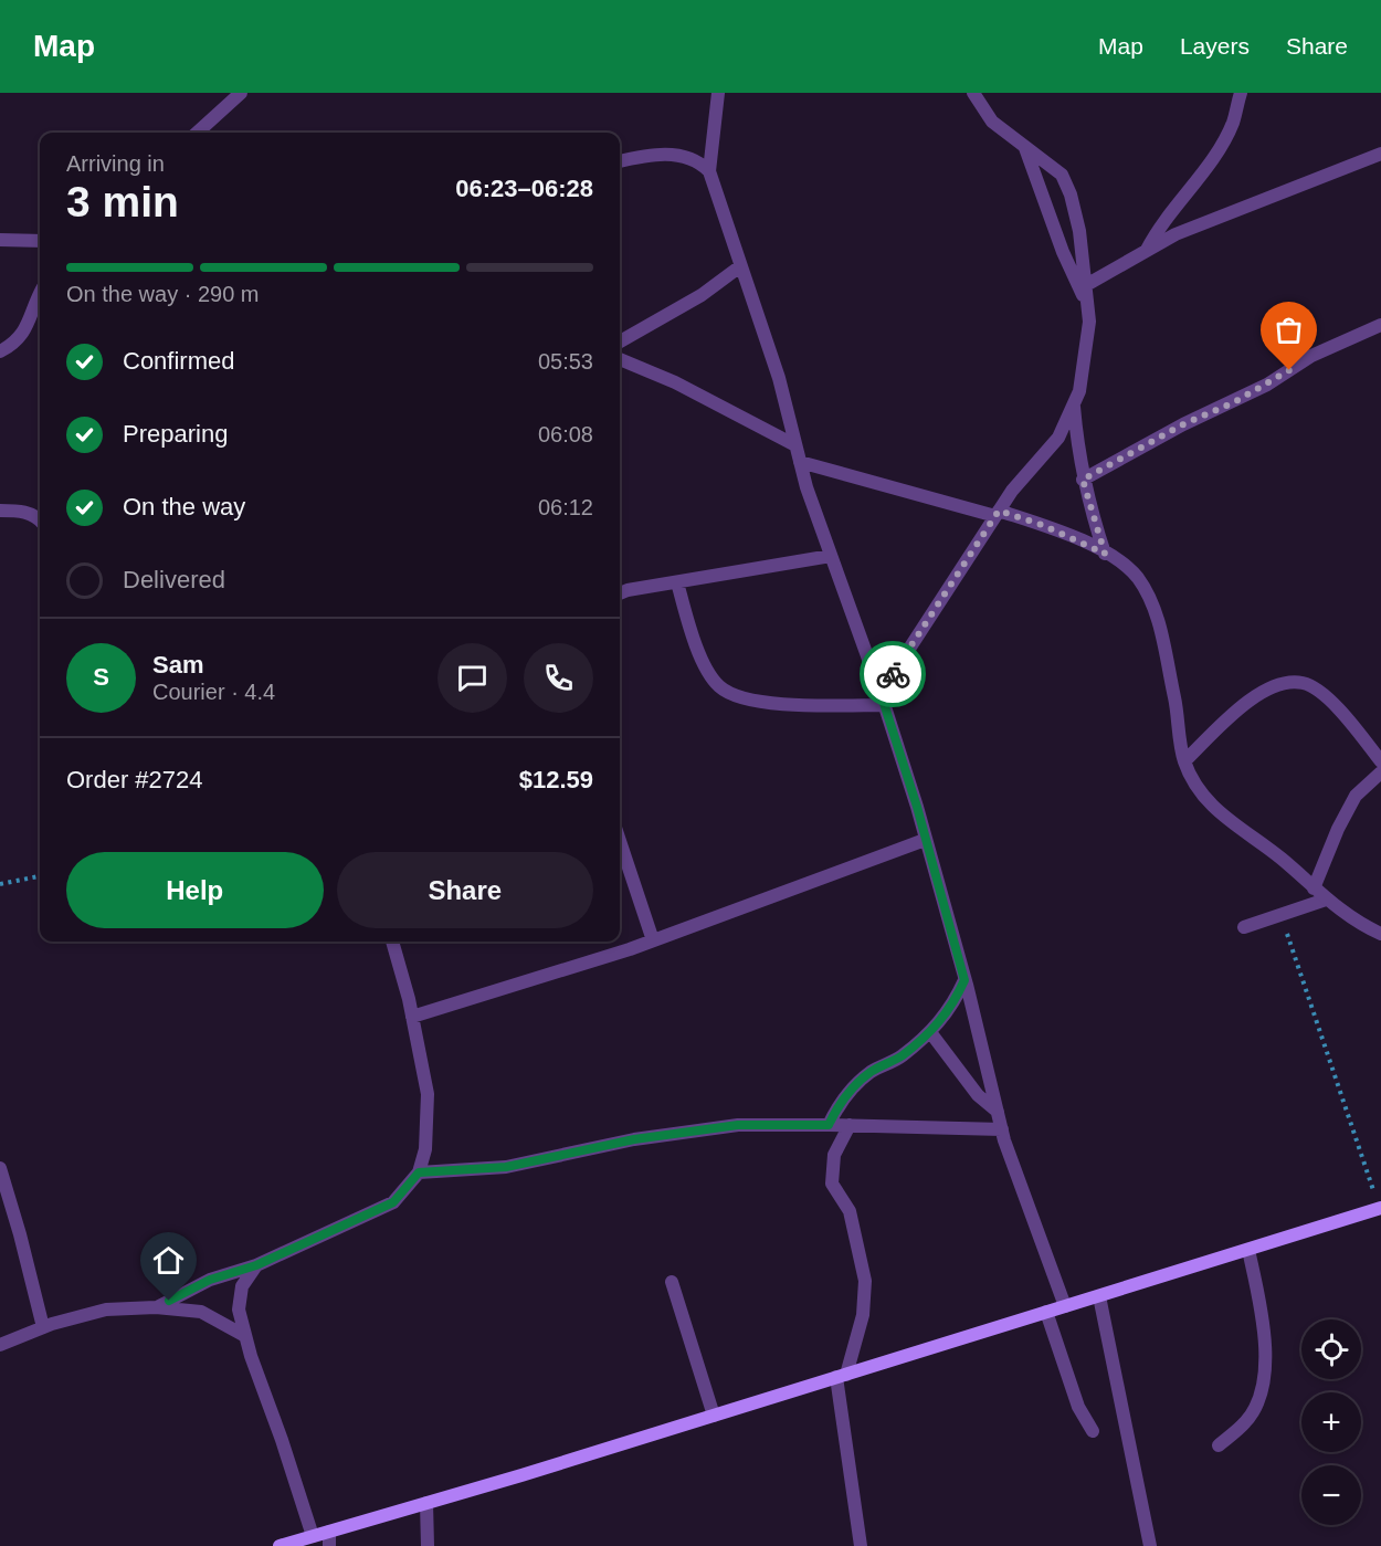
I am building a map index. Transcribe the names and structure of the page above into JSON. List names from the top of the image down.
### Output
{
  "page": {
    "header": "Map",
    "nav": ["Map", "Layers", "Share"],
    "heading": ["3 min", "Arriving in", "06:23–06:28"],
    "panel": [
      "Sam",
      "Courier · 4.4",
      "Order #2724",
      "$12.59"
    ],
    "bar": "On the way · 290 m",
    "list": [
      ["Confirmed", "05:53"],
      ["Preparing", "06:08"],
      ["On the way", "06:12"],
      "Delivered"
    ],
    "round": "S",
    "buttons": ["Help", "Share"],
    "map_buttons": ["+", "−"]
  }
}
